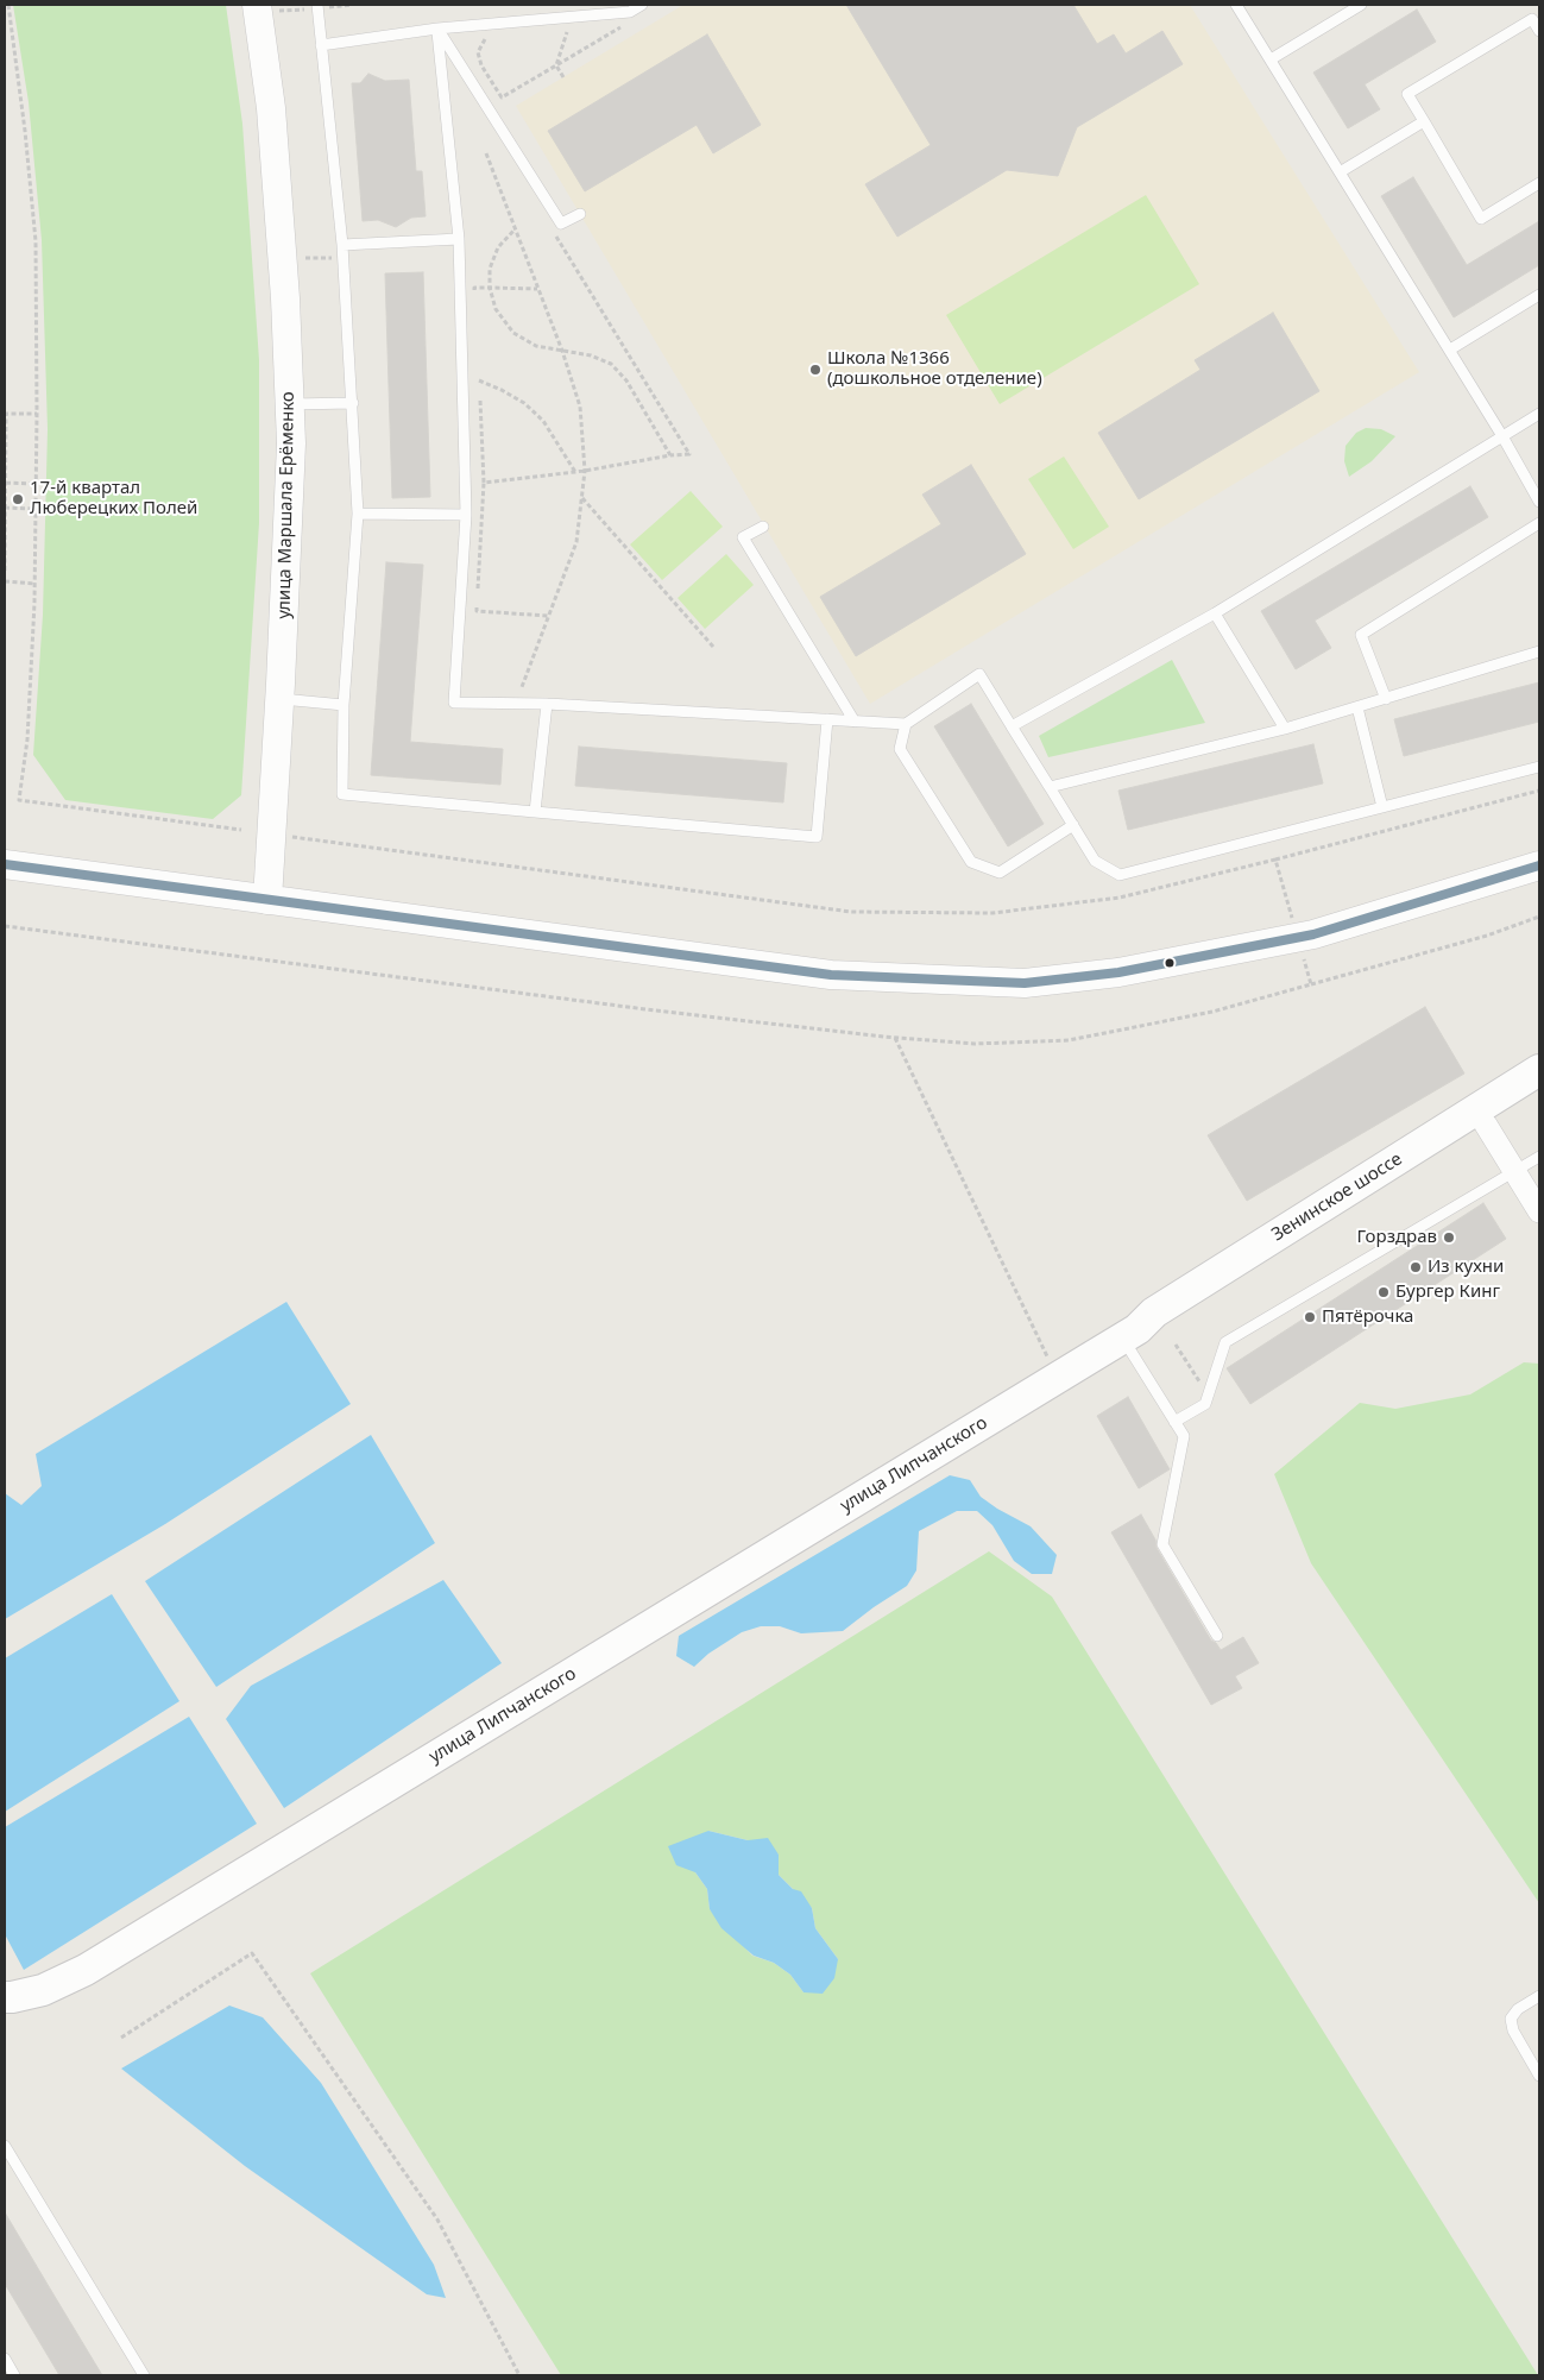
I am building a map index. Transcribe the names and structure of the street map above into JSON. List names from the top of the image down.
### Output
{
  "streets": {
    "main road": ["Зенинское шоссе", "улица Липчанского"],
    "street": ["улица Маршала Ерёменко"]
  },
  "crossings": [
    ["Зенинское шоссе", "улица Липчанского"]
  ],
  "places": [
    "Школа №1366 (дошкольное отделение)",
    "17-й квартал Люберецких Полей",
    "Горздрав",
    "Из кухни",
    "Бургер Кинг",
    "Пятёрочка"
  ]
}
